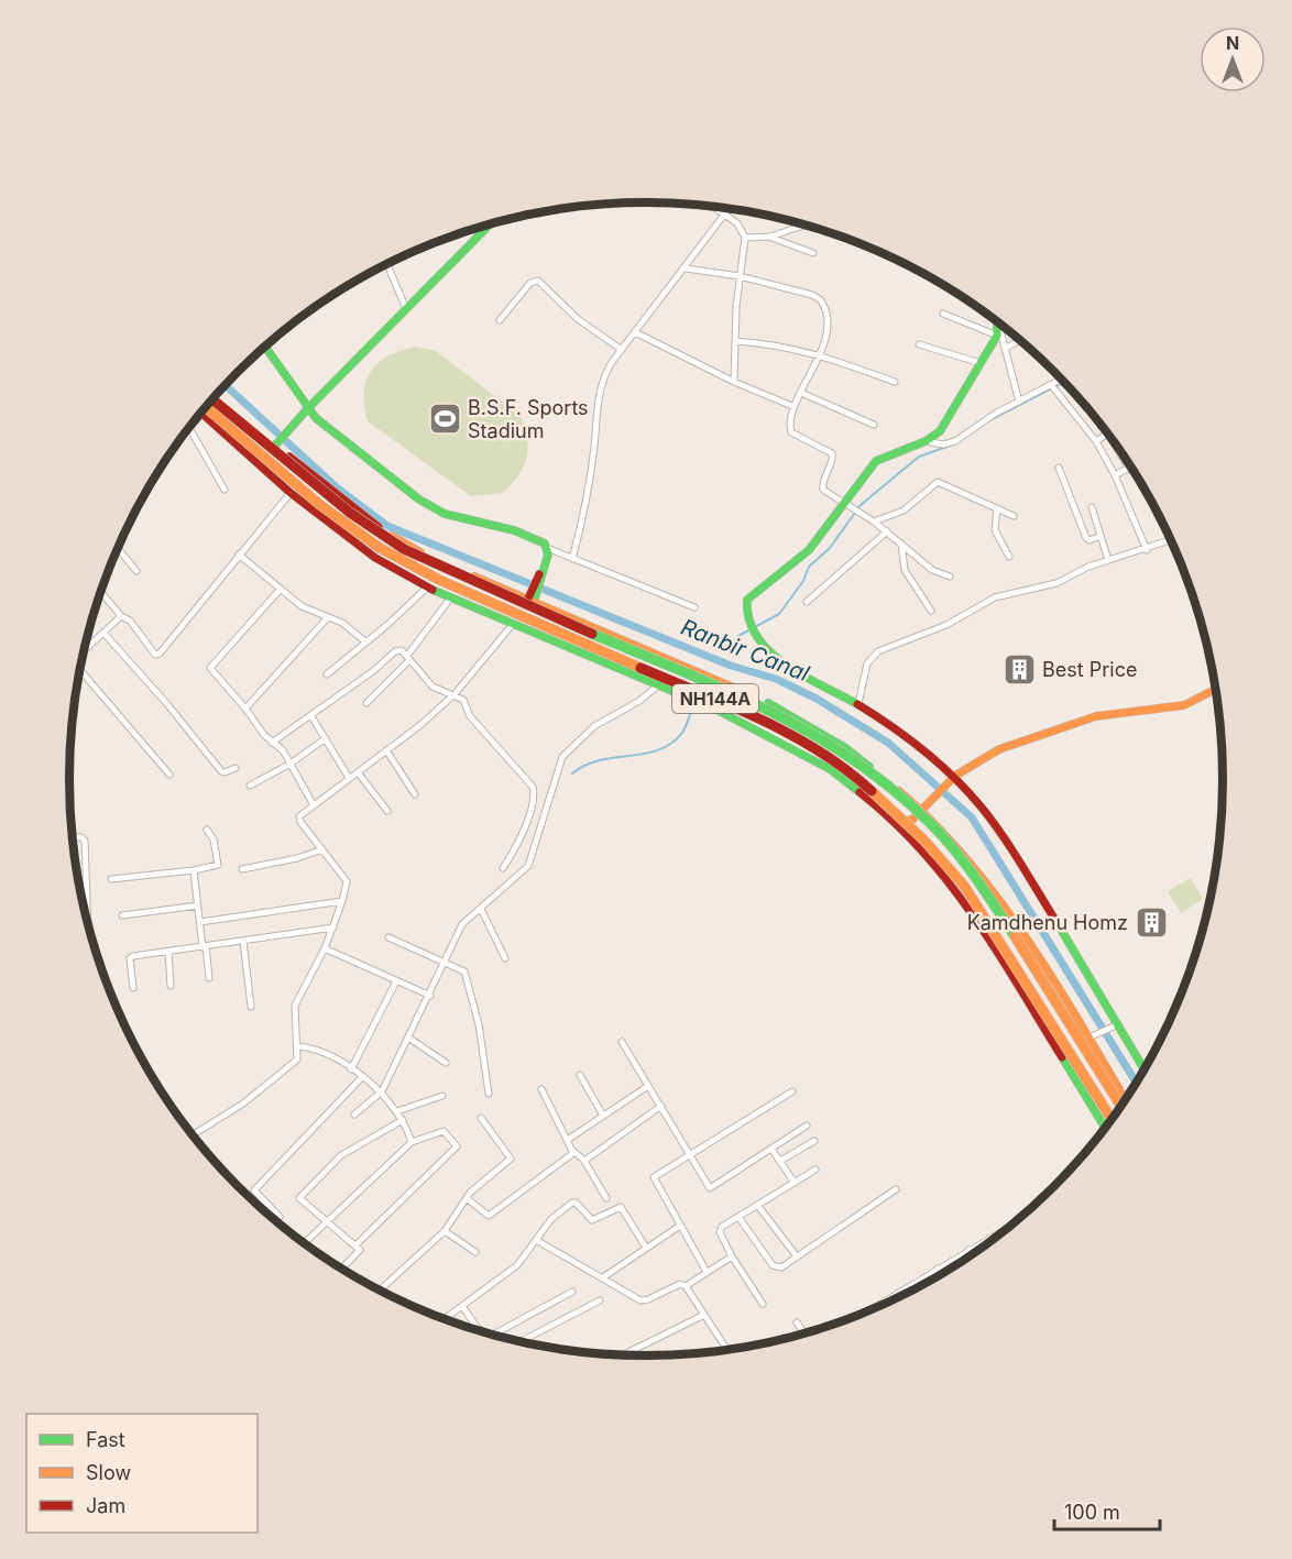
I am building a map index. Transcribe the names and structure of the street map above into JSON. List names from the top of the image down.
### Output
{
  "streets": {
    "main road": ["NH144A"]
  },
  "water": ["Ranbir Canal"],
  "places": {
    "sports": ["B.S.F. Sports Stadium"],
    "building": ["Best Price", "Kamdhenu Homz"]
  },
  "legend": ["Fast", "Slow", "Jam"],
  "scale_bar": "100 m",
  "north": "top"
}
